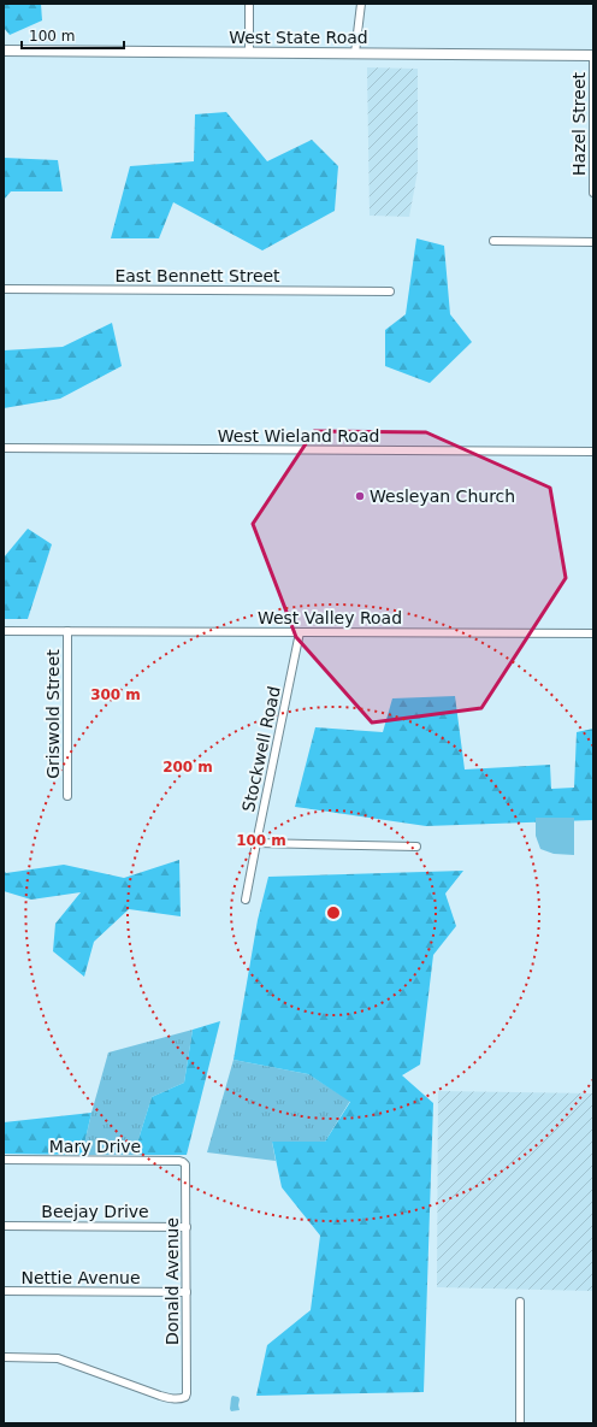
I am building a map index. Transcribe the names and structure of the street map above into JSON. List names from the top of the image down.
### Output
{
  "streets": {
    "street": [
      "West State Road",
      "Hazel Street",
      "East Bennett Street",
      "West Wieland Road",
      "West Valley Road",
      "Griswold Street",
      "Stockwell Road",
      "Mary Drive",
      "Beejay Drive",
      "Nettie Avenue",
      "Donald Avenue"
    ]
  },
  "crossings": [
    ["West State Road", "Hazel Street"],
    ["West Valley Road", "Griswold Street"],
    ["West Valley Road", "Stockwell Road"],
    ["Mary Drive", "Donald Avenue"],
    ["Beejay Drive", "Donald Avenue"],
    ["Nettie Avenue", "Donald Avenue"]
  ],
  "places": ["Wesleyan Church"],
  "scale_bar": "100 m",
  "rings": ["300 m", "200 m", "100 m"]
}
